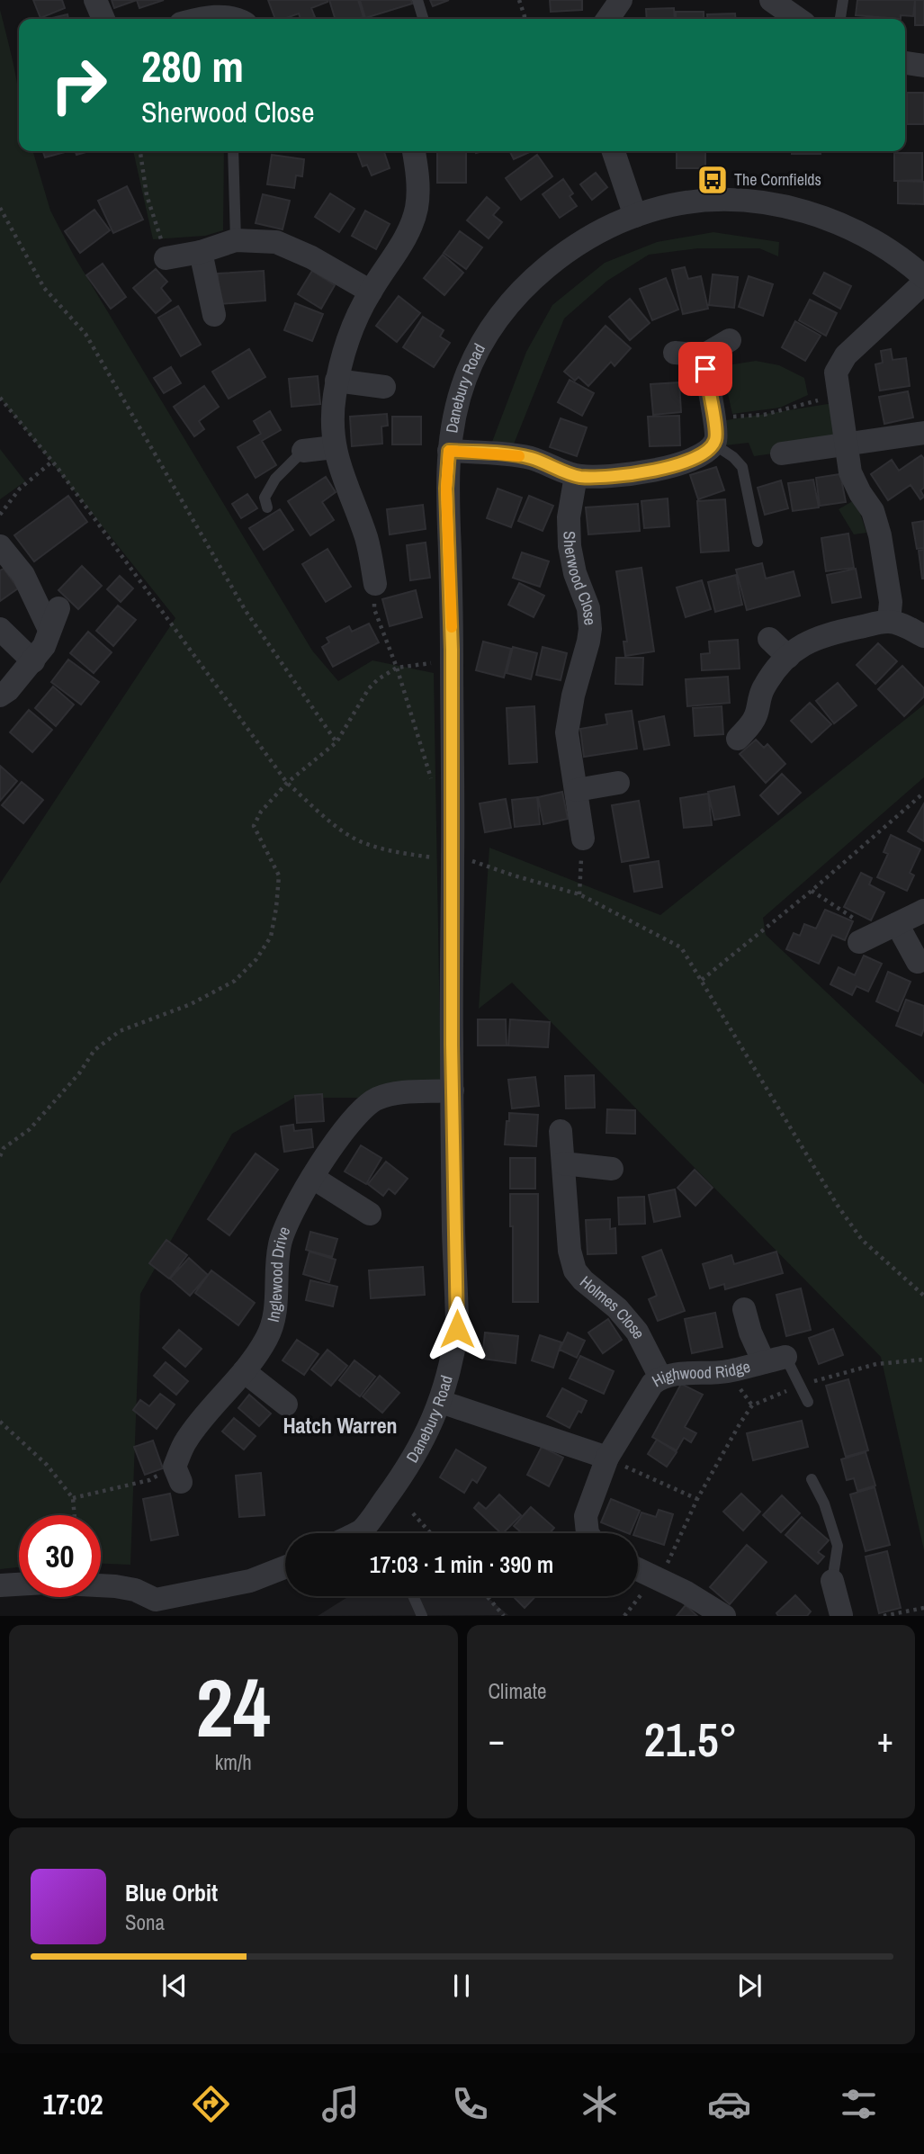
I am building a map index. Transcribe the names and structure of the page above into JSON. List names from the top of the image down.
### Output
{
  "streets": {
    "street": [
      "Danebury Road",
      "Sherwood Close",
      "Inglewood Drive",
      "Holmes Close",
      "Highwood Ridge"
    ]
  },
  "crossings": [
    ["Danebury Road", "Inglewood Drive"],
    ["Holmes Close", "Highwood Ridge"]
  ],
  "districts": ["Hatch Warren"],
  "places": {
    "bus stop": ["The Cornfields"]
  },
  "page": {
    "turn": ["280 m", "Sherwood Close"],
    "limit": "30",
    "trip": "17:03 · 1 min · 390 m",
    "tile": [
      ["24", "km/h"],
      "Climate"
    ],
    "heat": ["−", "21.5°", "+"],
    "song": ["Blue Orbit", "Sona"],
    "tabs": "17:02"
  }
}
